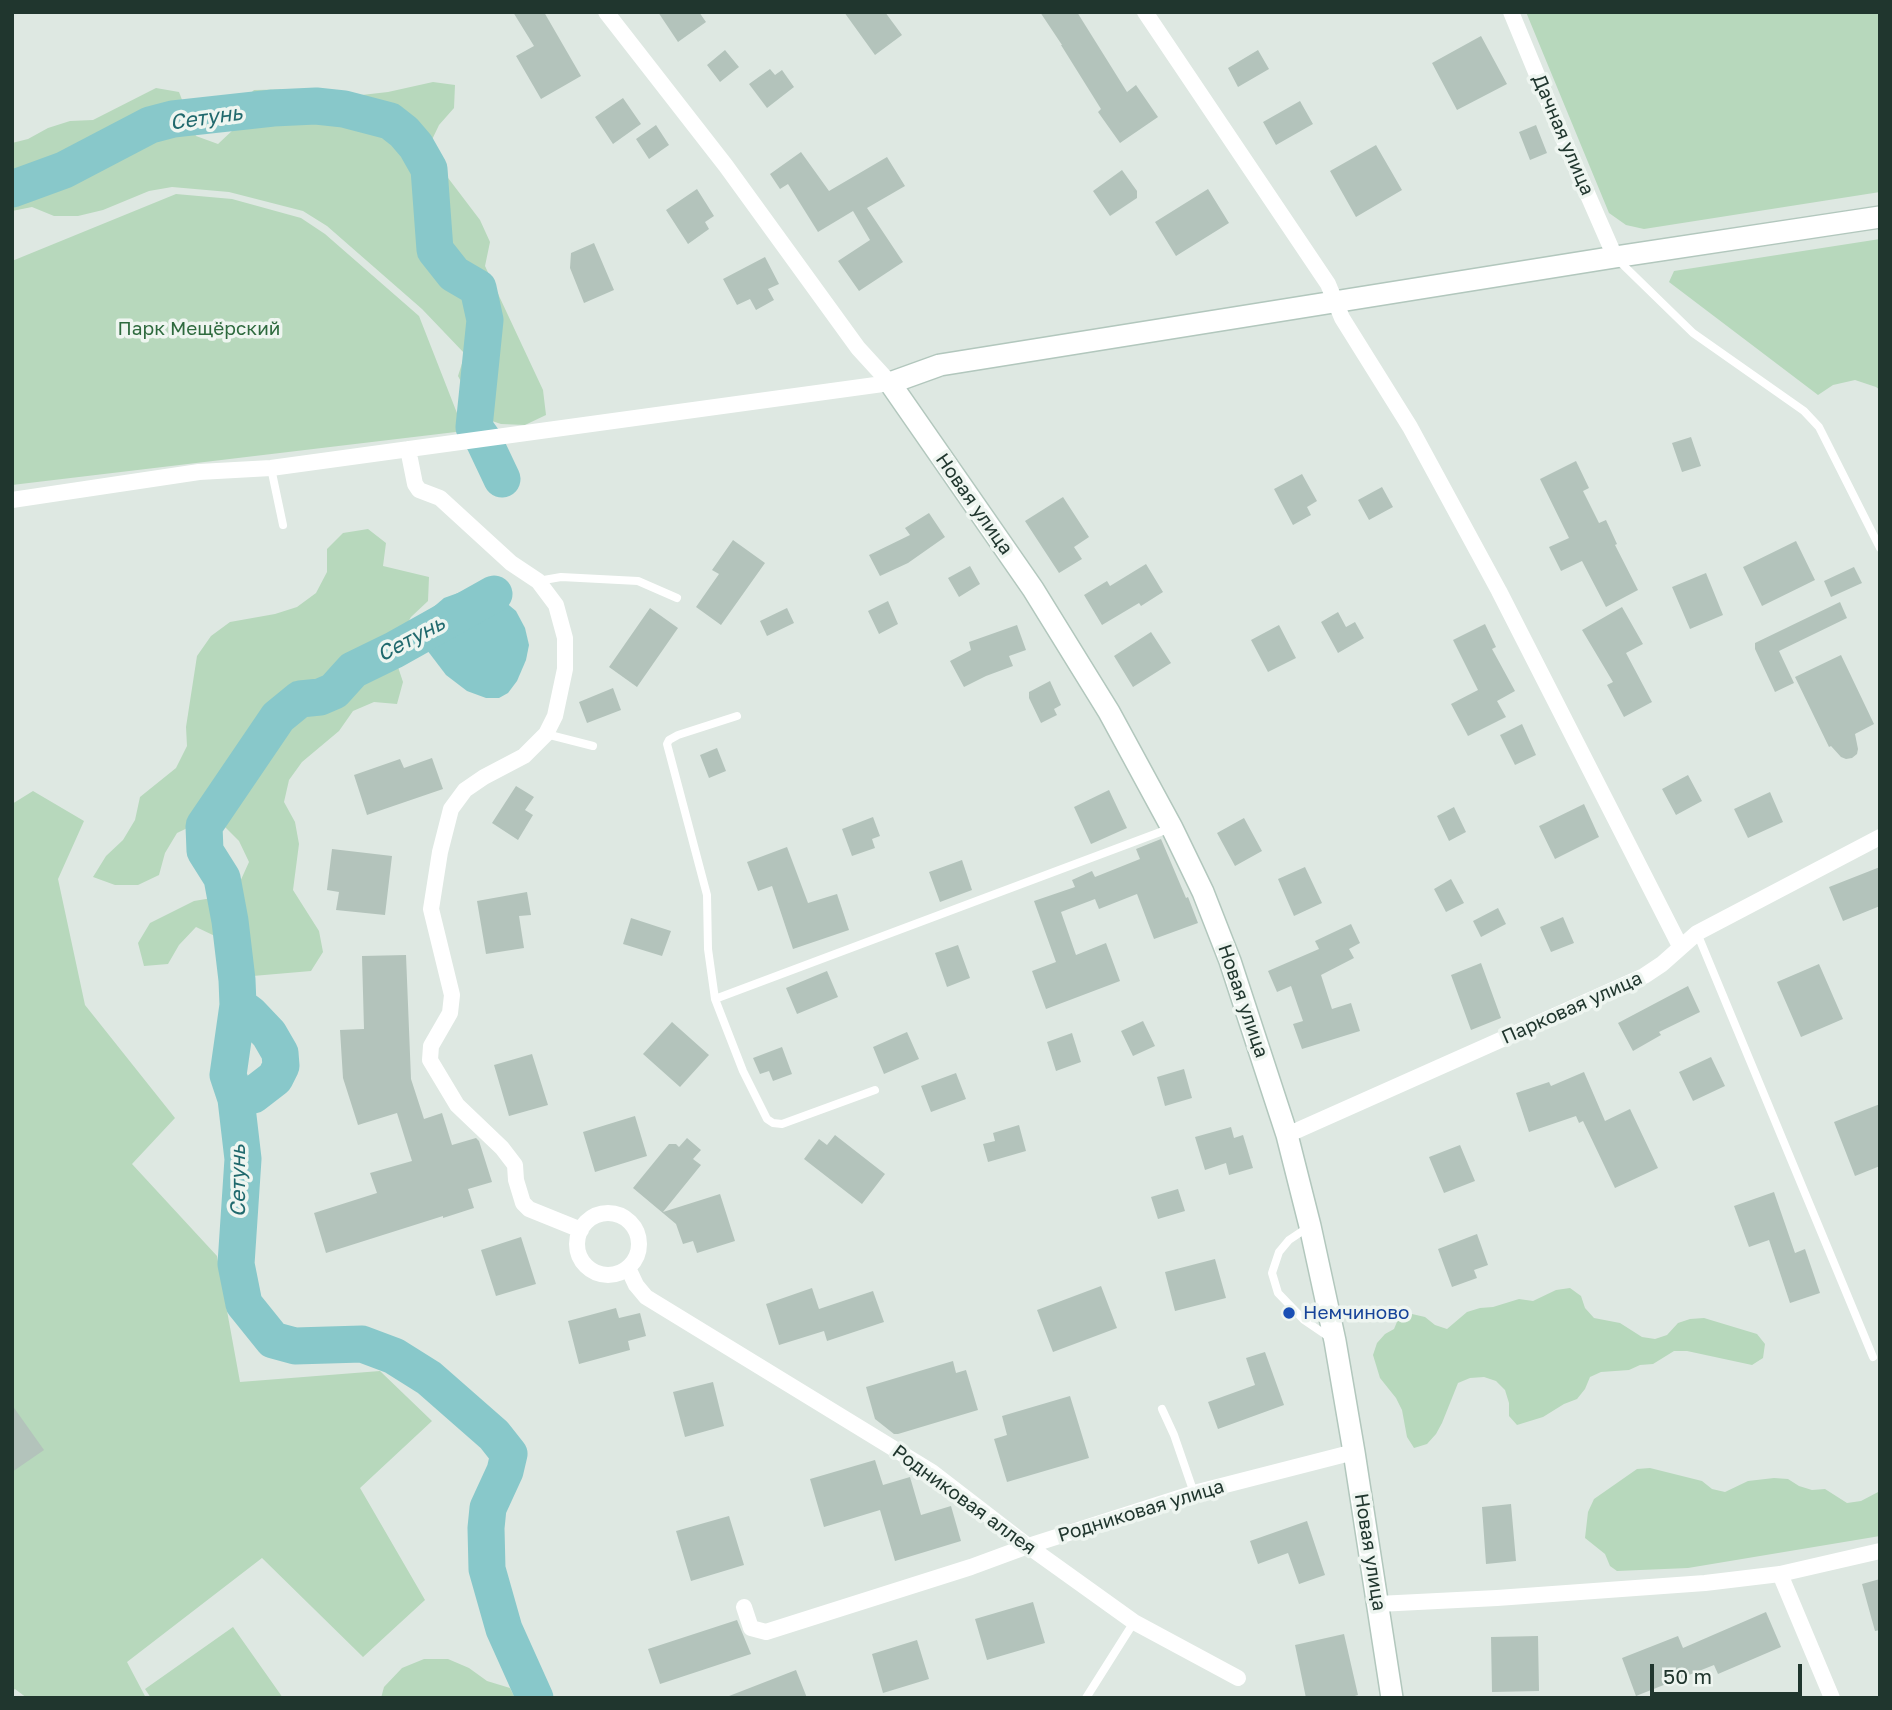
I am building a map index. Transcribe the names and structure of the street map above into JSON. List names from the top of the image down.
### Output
{
  "streets": {
    "street": [
      "Дачная улица",
      "Новая улица",
      "Парковая улица",
      "Родниковая аллея",
      "Родниковая улица"
    ]
  },
  "crossings": [
    ["Новая улица", "Парковая улица"],
    ["Новая улица", "Родниковая улица"],
    ["Родниковая аллея", "Родниковая улица"]
  ],
  "water": ["Сетунь"],
  "parks": ["Парк Мещёрский"],
  "places": ["Немчиново"],
  "scale_bar": "50 m"
}
